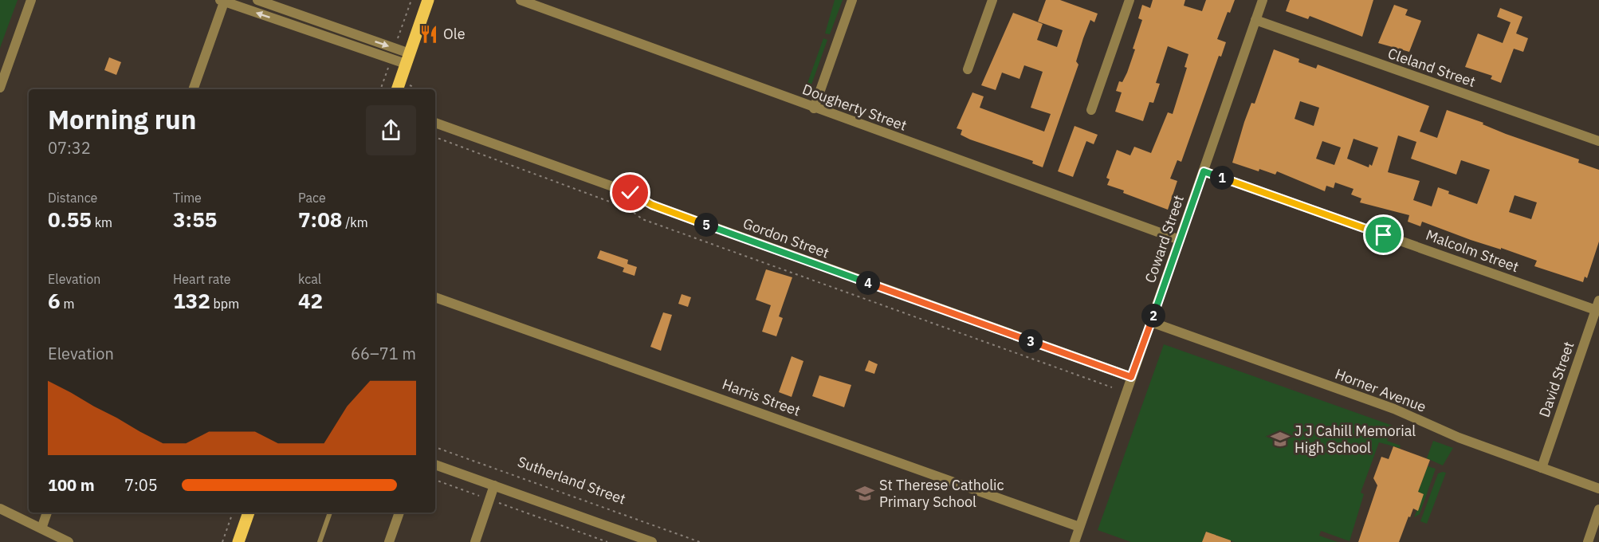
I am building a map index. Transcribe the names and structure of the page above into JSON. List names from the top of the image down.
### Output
{
  "streets": {
    "street": [
      "Cleland Street",
      "Dougherty Street",
      "Gordon Street",
      "Coward Street",
      "Malcolm Street",
      "David Street",
      "Horner Avenue",
      "Harris Street"
    ],
    "path": ["Sutherland Street"]
  },
  "crossings": [
    ["Cleland Street", "Coward Street"],
    ["Dougherty Street", "Coward Street"],
    ["Gordon Street", "Coward Street"],
    ["Coward Street", "Malcolm Street"],
    ["Coward Street", "Horner Avenue"],
    ["Coward Street", "Harris Street"],
    ["Malcolm Street", "David Street"],
    ["David Street", "Horner Avenue"]
  ],
  "places": {
    "restaurant": ["Ole"],
    "school or university": ["J J Cahill Memorial High School", "St Therese Catholic Primary School"]
  },
  "page": {
    "heading": ["Morning run", "07:32"],
    "pins": [
      "1",
      "5",
      "4",
      "2",
      "3"
    ],
    "stats": [
      ["Distance", "0.55 km"],
      ["Time", "3:55"],
      ["Pace", "7:08 /km"],
      ["Elevation", "6 m"],
      ["Heart rate", "132 bpm"],
      ["kcal", "42"]
    ],
    "chart": ["Elevation", "66–71 m"],
    "list": [
      {
        "name": "100 m",
        "note": "7:05"
      }
    ]
  }
}
